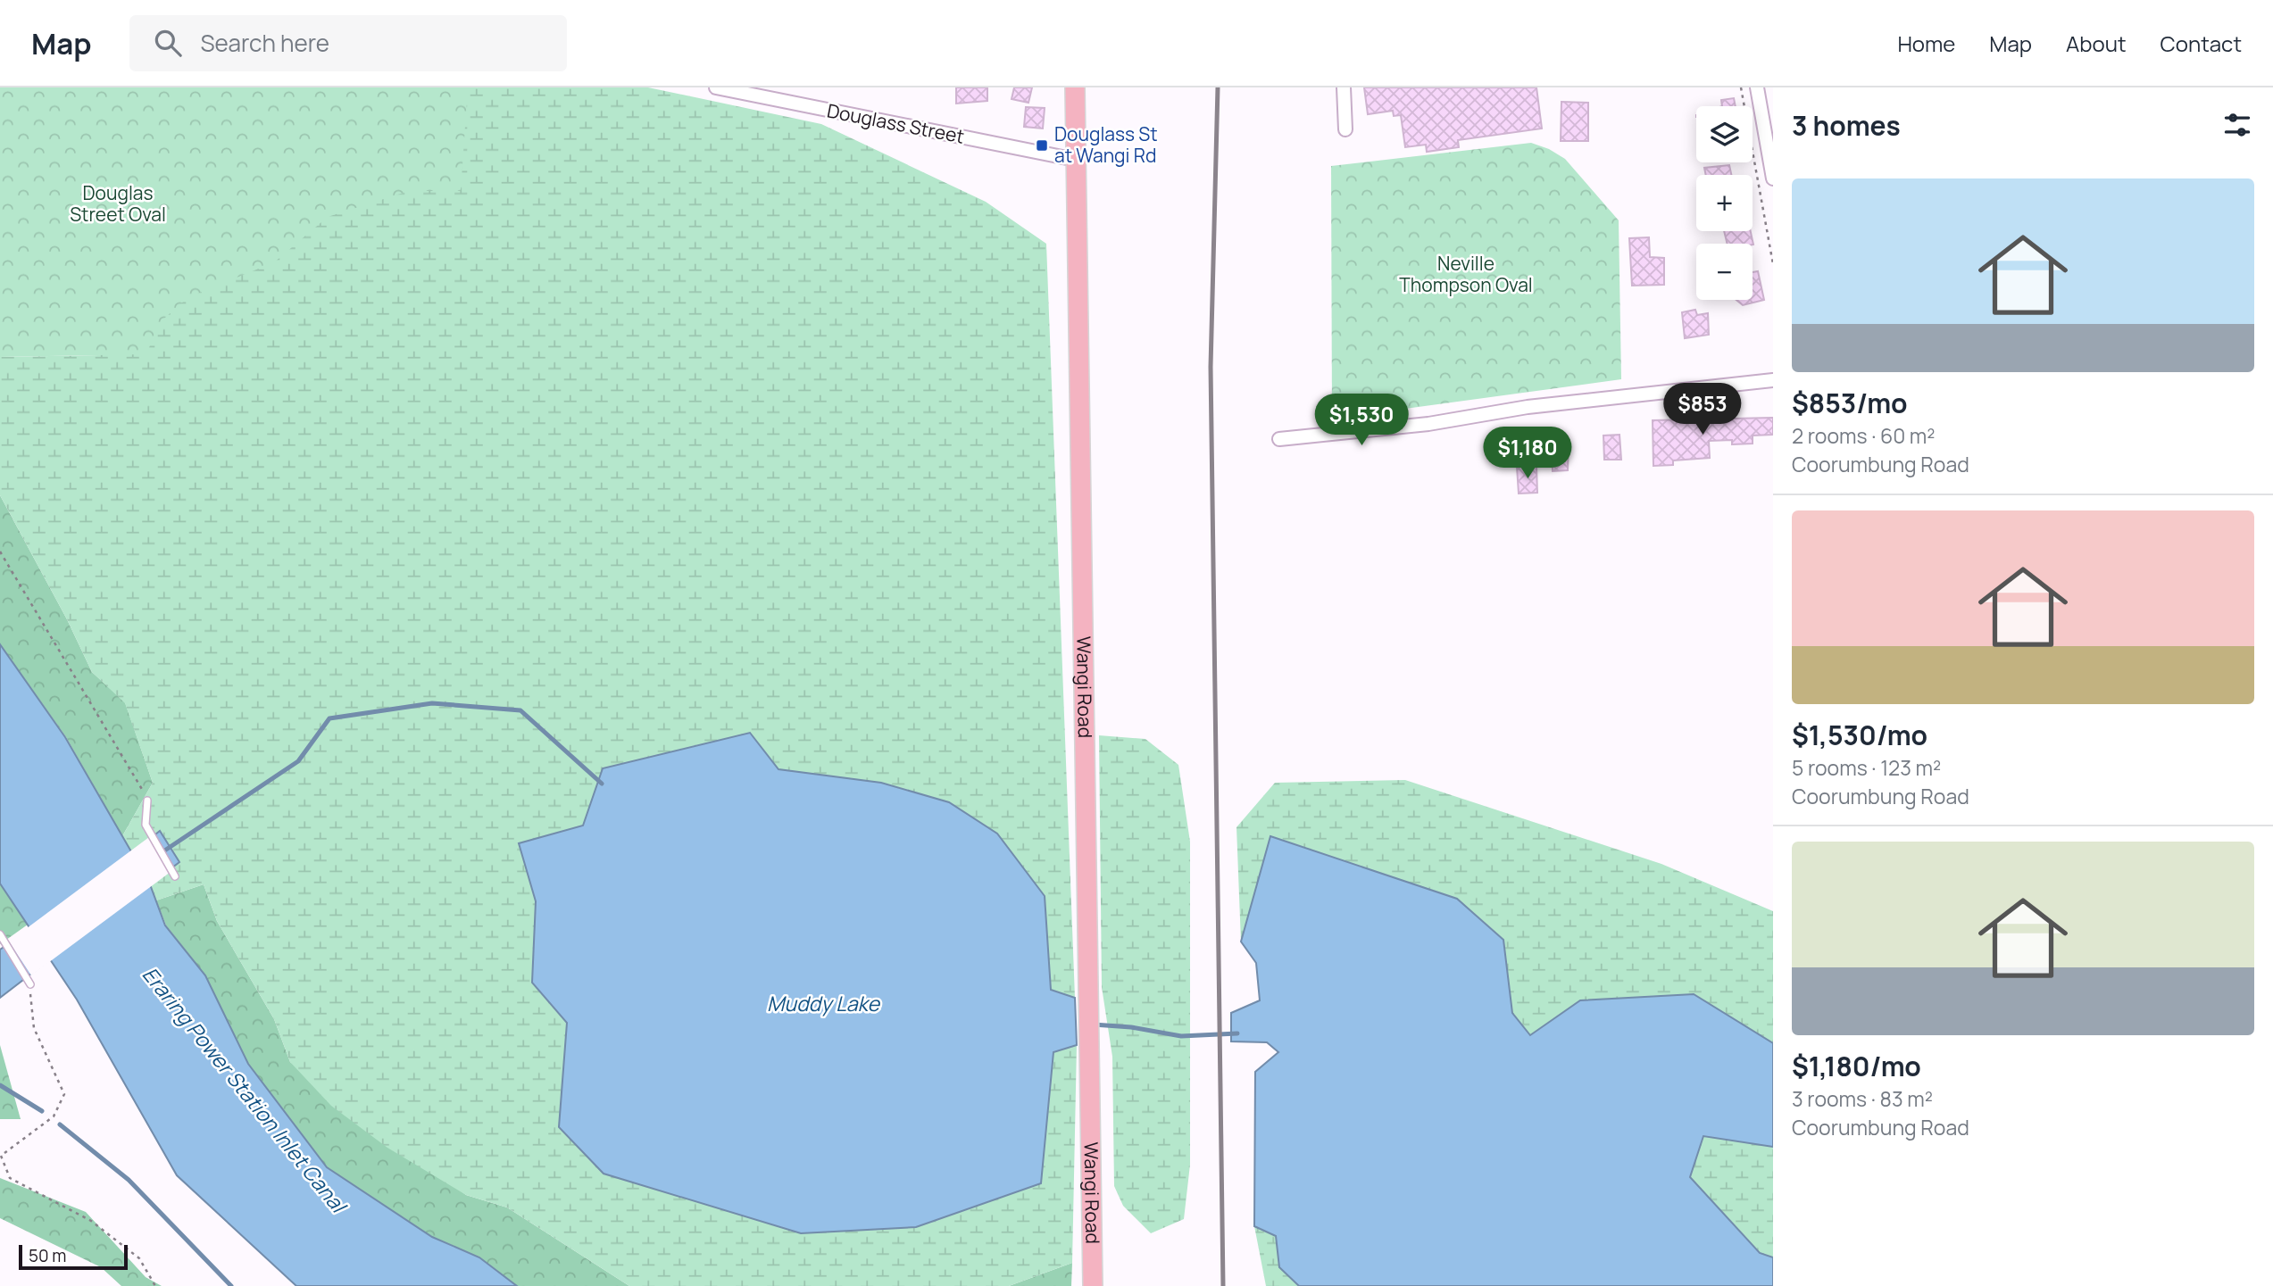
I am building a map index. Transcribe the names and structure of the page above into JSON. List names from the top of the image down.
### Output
{
  "streets": {
    "main road": ["Wangi Road"],
    "street": ["Douglass Street"]
  },
  "crossings": [
    ["Douglass Street", "Wangi Road"]
  ],
  "water": ["Muddy Lake", "Eraring Power Station Inlet Canal"],
  "parks": ["Douglas Street Oval", "Neville Thompson Oval"],
  "places": {
    "transit": ["Douglass St at Wangi Rd"]
  },
  "scale_bar": "50 m",
  "page": {
    "header": "Map",
    "search": "Search here",
    "nav": [
      "Home",
      "Map",
      "About",
      "Contact"
    ],
    "heading": "3 homes",
    "map_buttons": ["+", "−"],
    "list": [
      {
        "name": "$853/mo",
        "note": "2 rooms · 60 m² · Coorumbung Road"
      },
      {
        "name": "$1,530/mo",
        "note": "5 rooms · 123 m² · Coorumbung Road"
      },
      {
        "name": "$1,180/mo",
        "note": "3 rooms · 83 m² · Coorumbung Road"
      }
    ],
    "price": ["$853", "$1,530", "$1,180"],
    "scale": "50 m"
  }
}
